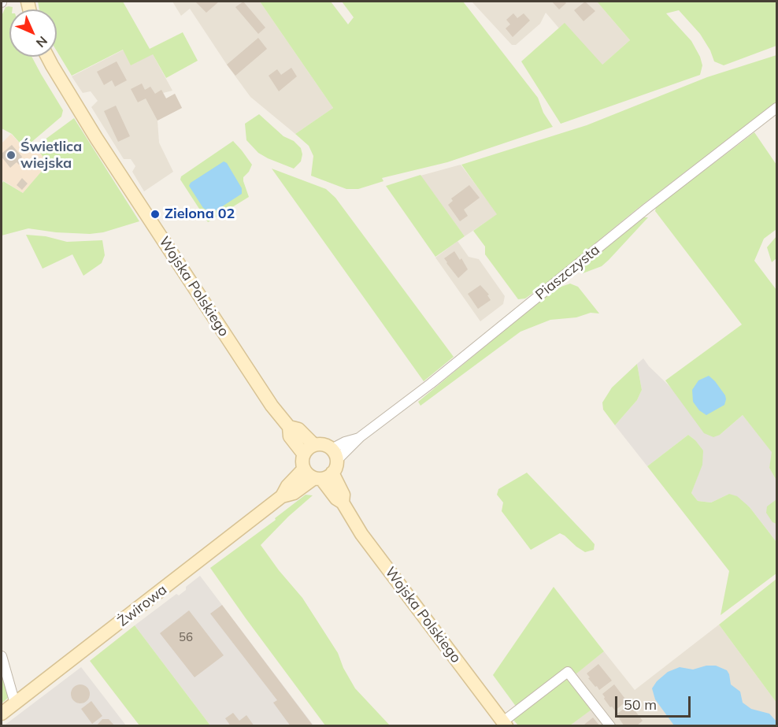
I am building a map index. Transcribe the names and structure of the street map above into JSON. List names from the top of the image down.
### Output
{
  "streets": {
    "street": ["Piaszczysta", "Wojska Polskiego", "Żwirowa"]
  },
  "crossings": [
    ["Piaszczysta", "Wojska Polskiego"],
    ["Piaszczysta", "Żwirowa"],
    ["Wojska Polskiego", "Żwirowa"]
  ],
  "places": ["Świetlica wiejska", "Zielona 02"],
  "house_numbers": ["56"],
  "scale_bar": "50 m",
  "north": "bottom right"
}
